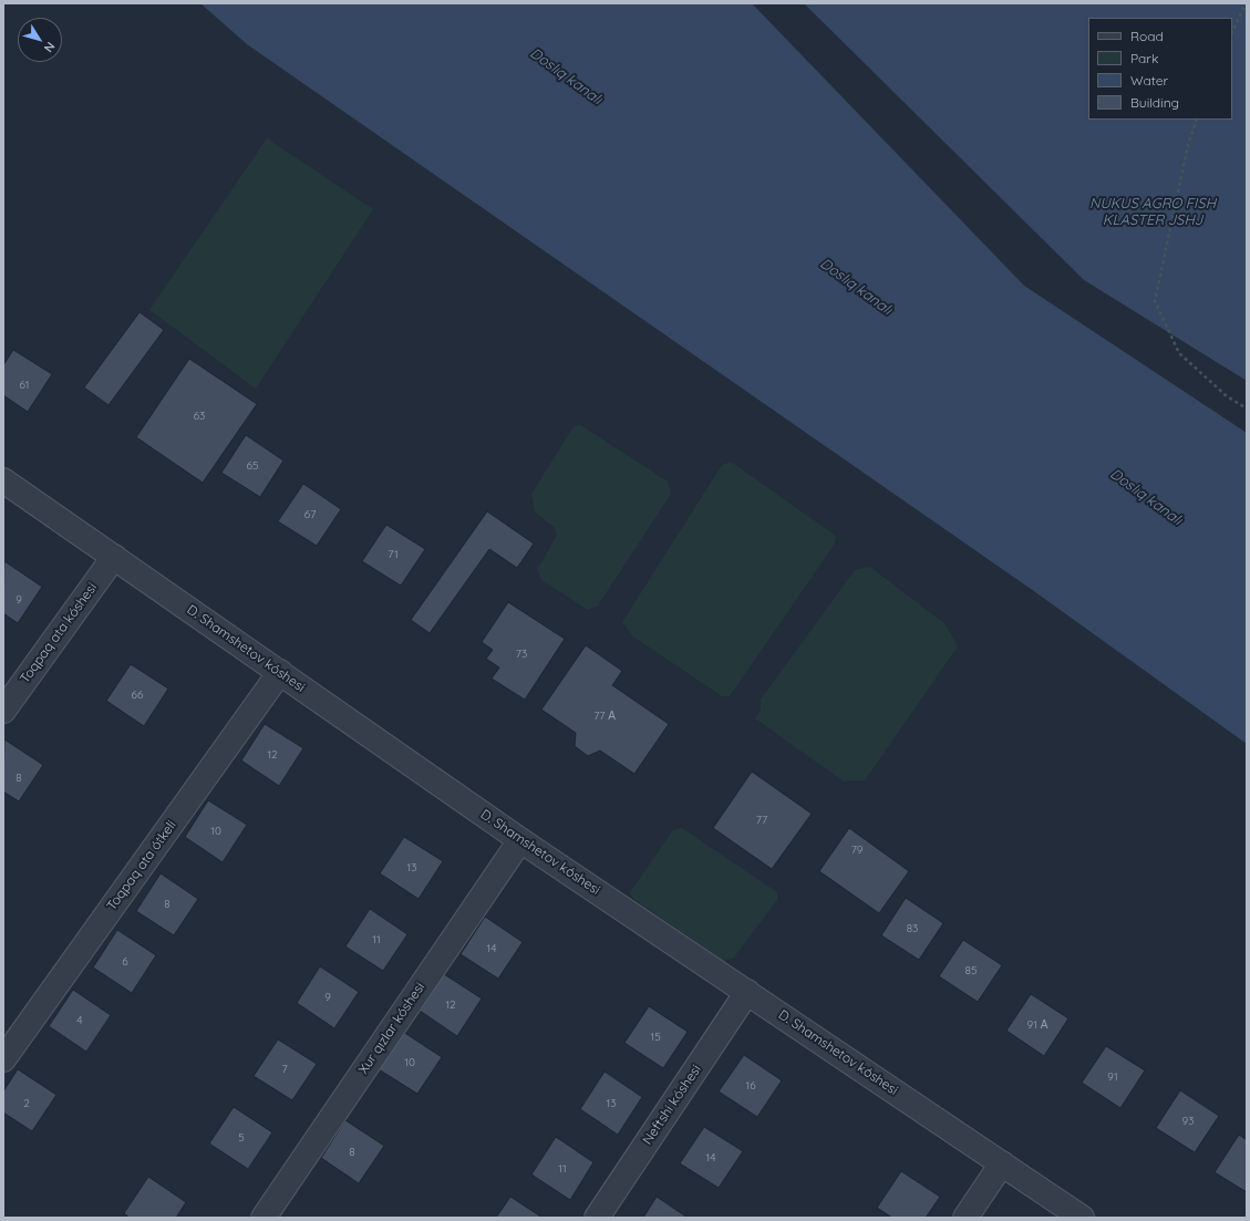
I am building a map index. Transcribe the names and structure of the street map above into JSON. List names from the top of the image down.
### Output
{
  "streets": {
    "street": [
      "Toqpaq ata kóshesi",
      "D. Shamshetov kóshesi",
      "Toqpaq ata ótkeli",
      "Xur qızlar kóshesi",
      "Neftshi kóshesi"
    ]
  },
  "crossings": [
    ["Toqpaq ata kóshesi", "D. Shamshetov kóshesi"],
    ["D. Shamshetov kóshesi", "Toqpaq ata ótkeli"],
    ["D. Shamshetov kóshesi", "Xur qızlar kóshesi"],
    ["D. Shamshetov kóshesi", "Neftshi kóshesi"]
  ],
  "water": ["Doslıq kanalı", "NUKUS AGRO FISH KLASTER JSHJ"],
  "house_numbers": [
    "61",
    "63",
    "65",
    "67",
    "71",
    "9",
    "73",
    "66",
    "77 А",
    "12",
    "8",
    "77",
    "10",
    "79",
    "13",
    "8",
    "83",
    "11",
    "14",
    "6",
    "85",
    "9",
    "12",
    "4",
    "91 А",
    "15",
    "10",
    "7",
    "91",
    "16",
    "2",
    "13",
    "93",
    "5",
    "8",
    "14",
    "11"
  ],
  "legend": [
    "Road",
    "Park",
    "Water",
    "Building"
  ],
  "north": "bottom right"
}
